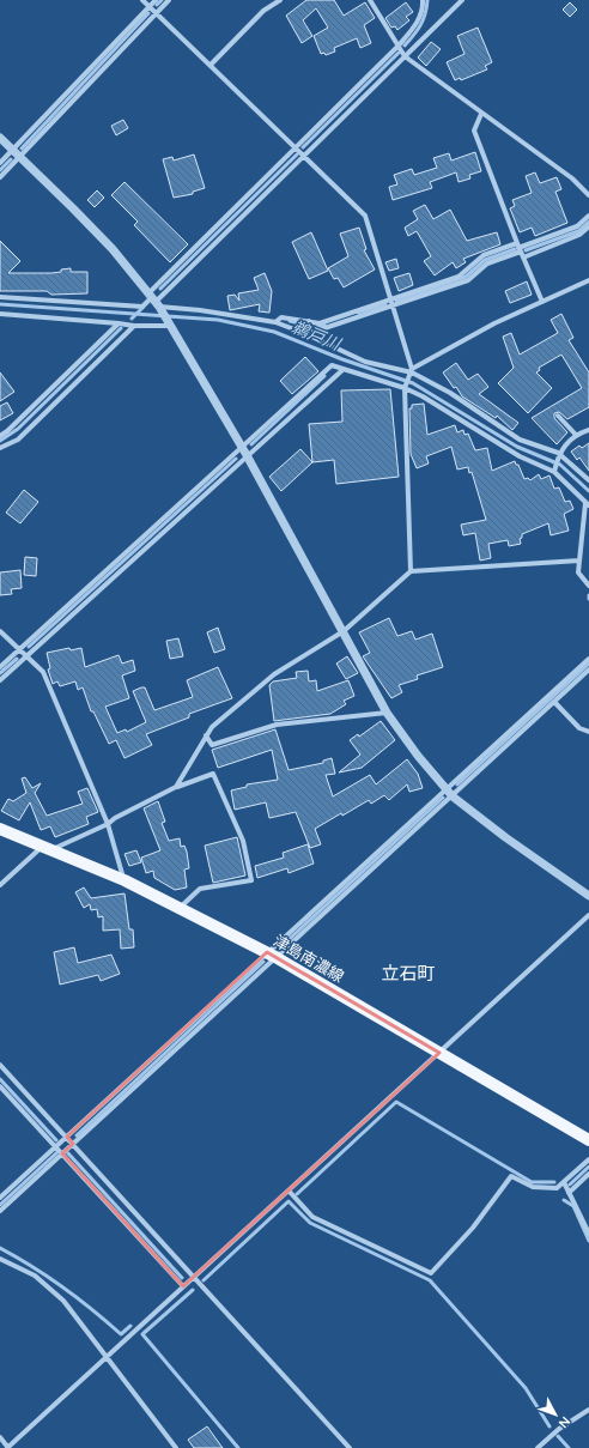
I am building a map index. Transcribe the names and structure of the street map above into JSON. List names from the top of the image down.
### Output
{
  "streets": {
    "main road": ["津島南濃線"]
  },
  "districts": ["立石町"],
  "water": ["鵜戸川"],
  "north": "bottom right"
}
